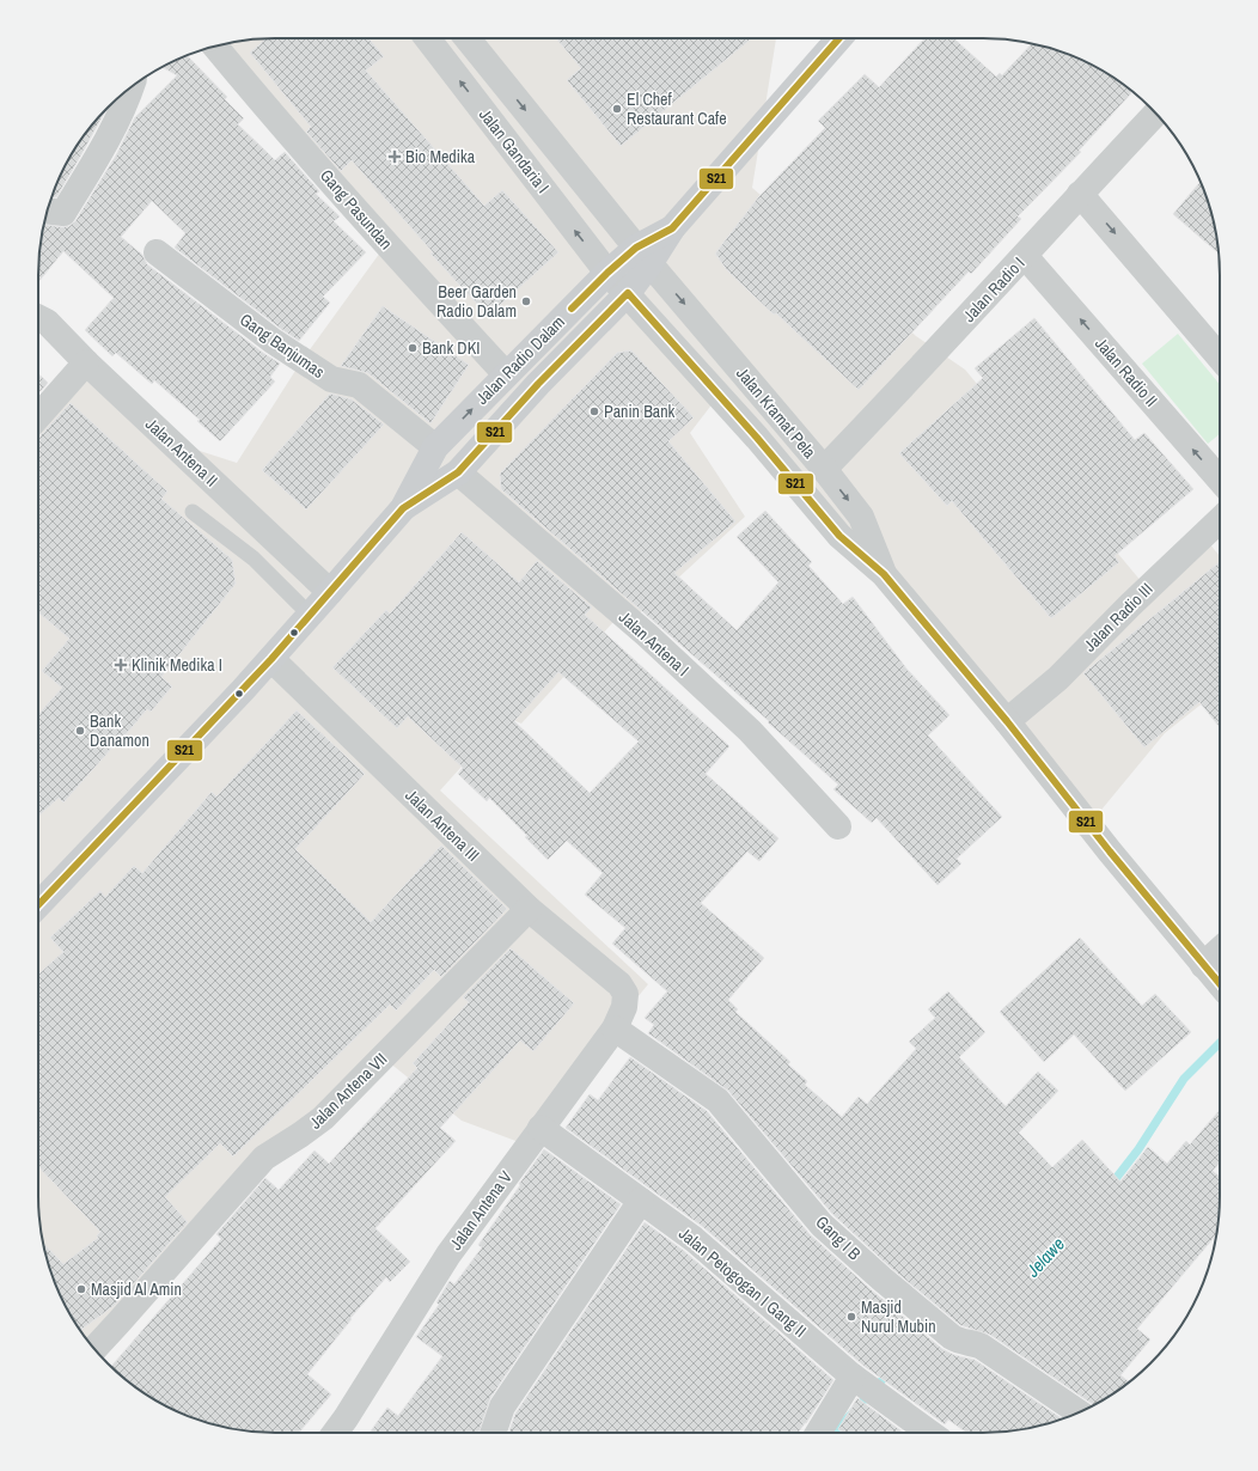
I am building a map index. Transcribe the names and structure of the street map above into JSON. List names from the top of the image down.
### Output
{
  "streets": {
    "main road": ["Jalan Radio Dalam"],
    "street": [
      "Jalan Gandaria I",
      "Gang Pasundan",
      "Jalan Radio I",
      "Gang Banjumas",
      "Jalan Radio II",
      "Jalan Kramat Pela",
      "Jalan Antena II",
      "Jalan Radio III",
      "Jalan Antena I",
      "Jalan Antena III",
      "Jalan Antena VII",
      "Jalan Antena V",
      "Gang I B",
      "Jalan Petogogan I Gang II"
    ]
  },
  "crossings": [
    ["Jalan Gandaria I", "Jalan Radio Dalam"],
    ["Jalan Gandaria I", "Jalan Kramat Pela"],
    ["Gang Pasundan", "Jalan Radio Dalam"],
    ["Jalan Radio I", "Jalan Radio II"],
    ["Jalan Radio I", "Jalan Kramat Pela"],
    ["Gang Banjumas", "Jalan Radio Dalam"],
    ["Jalan Radio Dalam", "Jalan Kramat Pela"],
    ["Jalan Radio Dalam", "Jalan Antena II"],
    ["Jalan Radio Dalam", "Jalan Antena I"],
    ["Jalan Radio Dalam", "Jalan Antena III"],
    ["Jalan Kramat Pela", "Jalan Radio III"],
    ["Jalan Antena III", "Jalan Antena VII"],
    ["Jalan Antena III", "Jalan Antena V"],
    ["Jalan Antena V", "Gang I B"],
    ["Jalan Antena V", "Jalan Petogogan I Gang II"]
  ],
  "water": ["Jelawe"],
  "places": {
    "other": [
      "El Chef Restaurant Cafe",
      "Beer Garden Radio Dalam",
      "Bank DKI",
      "Panin Bank",
      "Bank Danamon",
      "Masjid Al Amin",
      "Masjid Nurul Mubin"
    ],
    "health": ["Bio Medika", "Klinik Medika I"]
  },
  "lines": ["transit line S21"]
}
